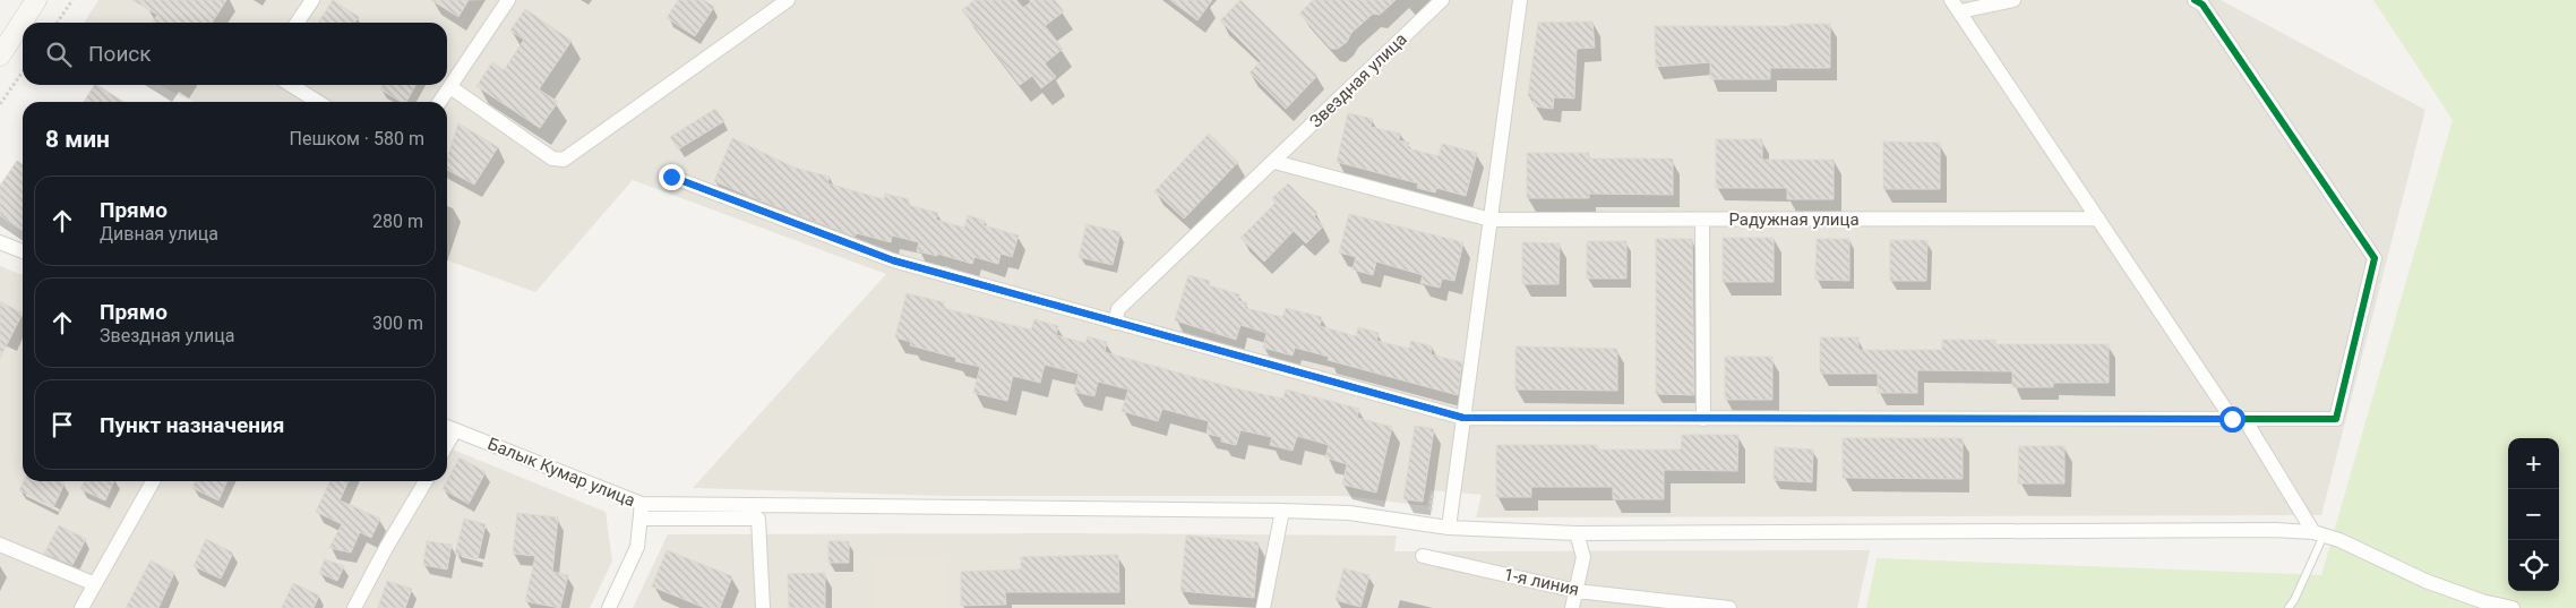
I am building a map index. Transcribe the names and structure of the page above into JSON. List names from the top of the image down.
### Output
{
  "streets": {
    "street": [
      "Звездная улица",
      "Радужная улица",
      "Балык Кумар улица",
      "1-я линия"
    ]
  },
  "page": {
    "search": "Поиск",
    "heading": ["8 мин", "Пешком · 580 m"],
    "list": [
      ["Прямо", "Дивная улица", "280 m"],
      ["Прямо", "Звездная улица", "300 m"],
      "Пункт назначения"
    ],
    "map_buttons": ["+", "−"]
  }
}
